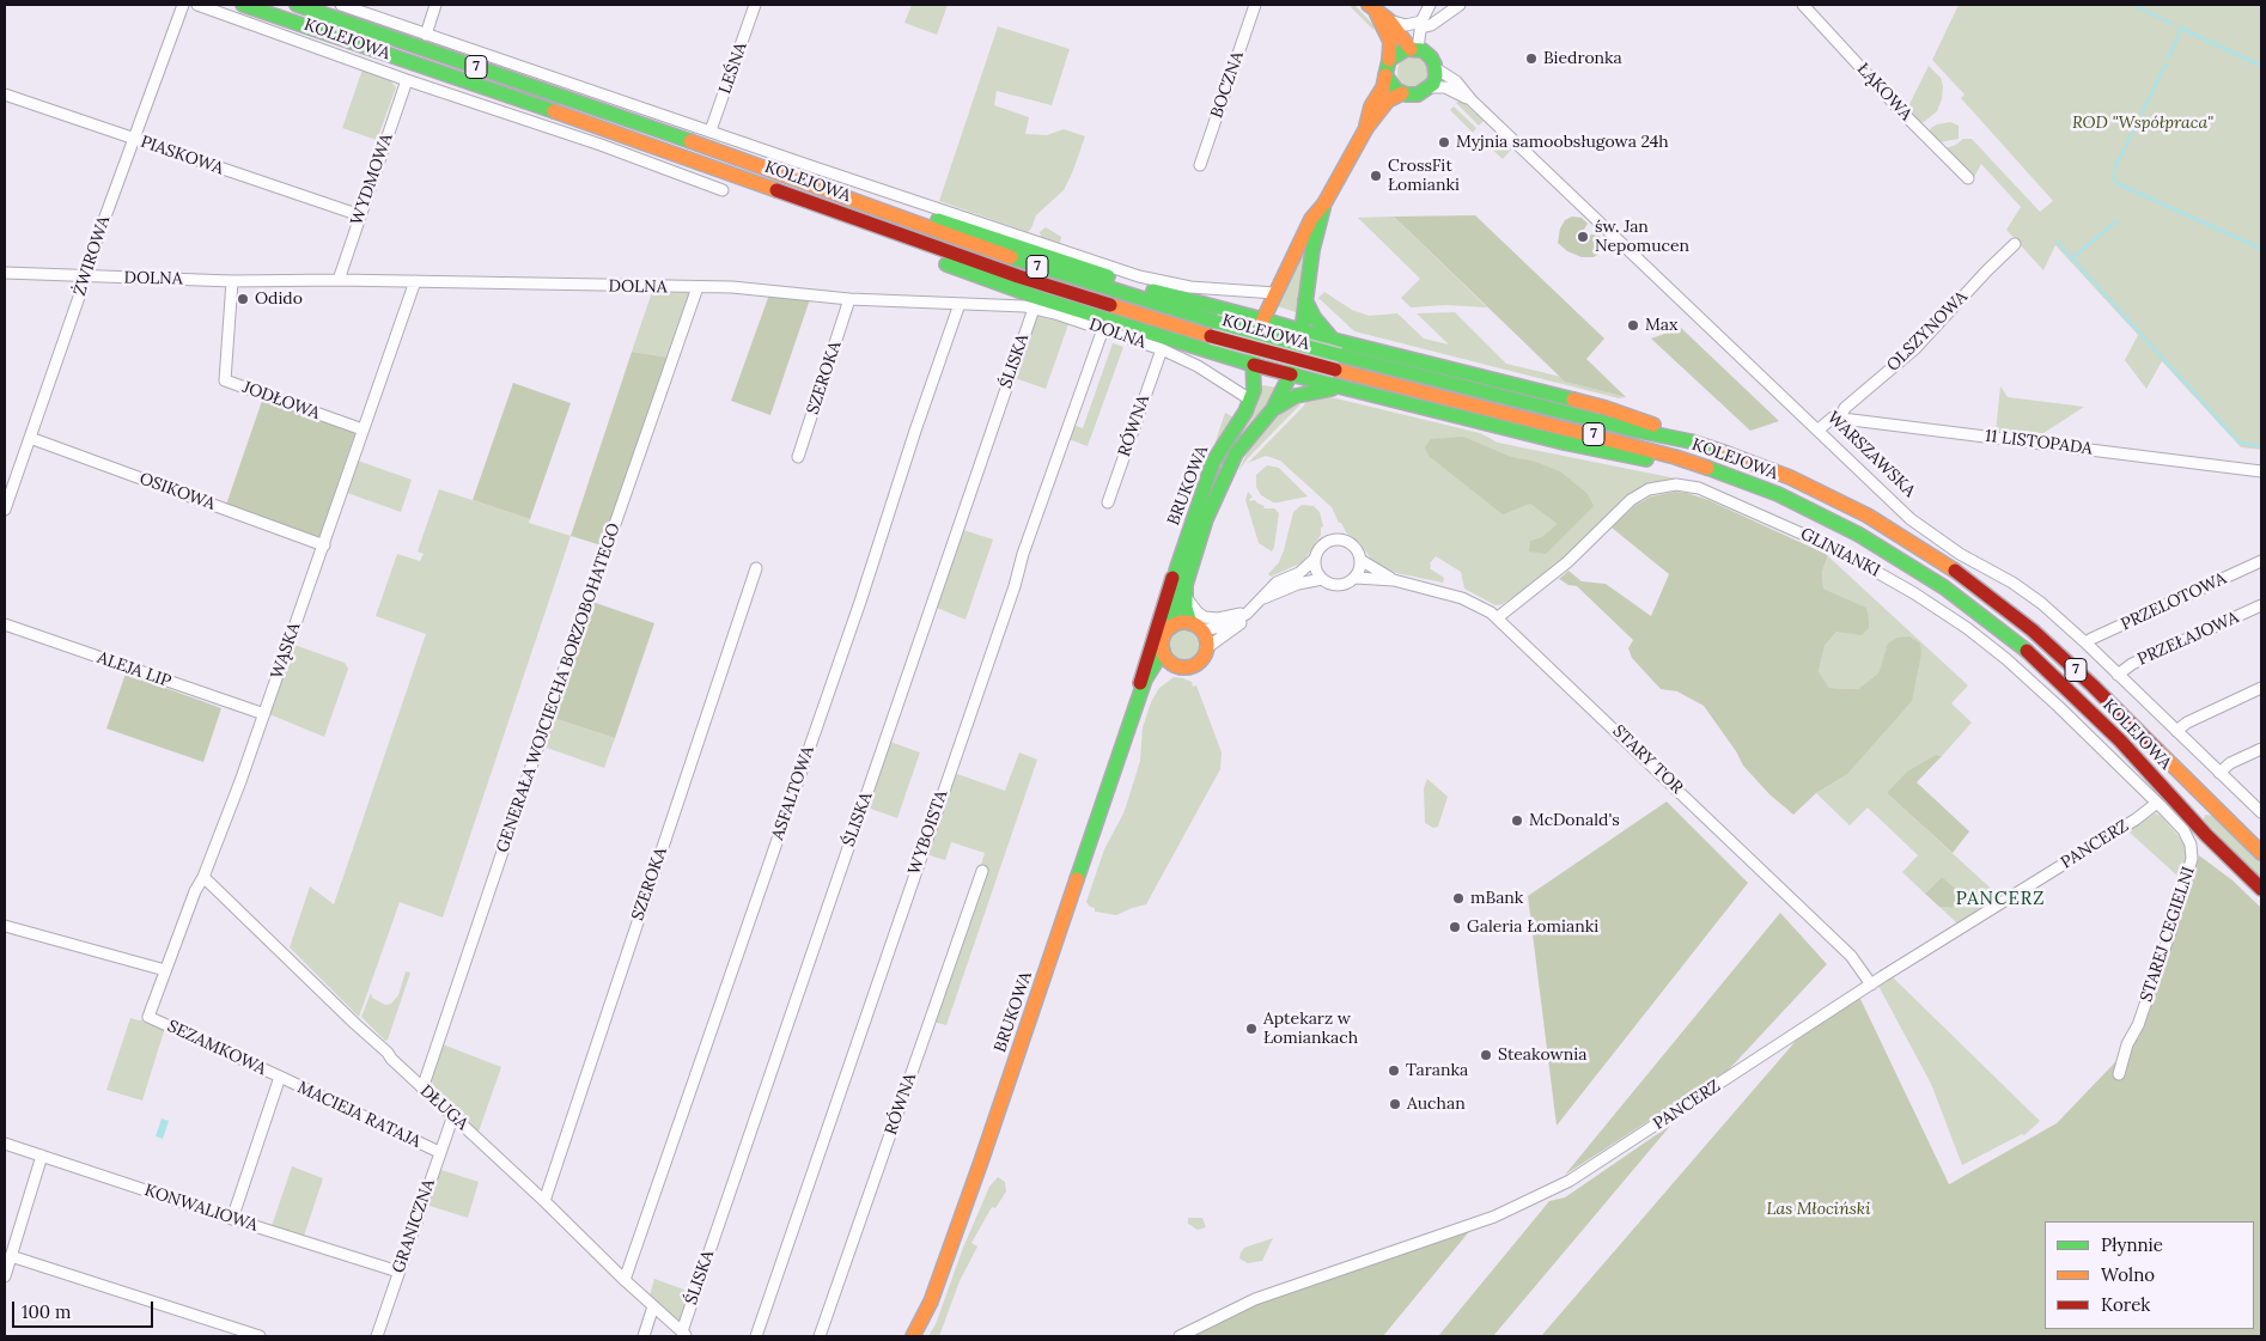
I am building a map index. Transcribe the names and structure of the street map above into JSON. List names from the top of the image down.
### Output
{
  "streets": {
    "main road": ["KOLEJOWA", "7", "BRUKOWA"],
    "street": [
      "LEŚNA",
      "BOCZNA",
      "ŁĄKOWA",
      "PIASKOWA",
      "WYDMOWA",
      "ŻWIROWA",
      "DOLNA",
      "OLSZYNOWA",
      "ŚLISKA",
      "SZEROKA",
      "JODŁOWA",
      "RÓWNA",
      "11 LISTOPADA",
      "WARSZAWSKA",
      "OSIKOWA",
      "GLINIANKI",
      "PRZELOTOWA",
      "PRZEŁAJOWA",
      "WĄSKA",
      "ALEJA LIP",
      "GENERAŁA WOJCIECHA BORZOBOHATEGO",
      "STARY TOR",
      "ASFALTOWA",
      "WYBOISTA",
      "PANCERZ",
      "STAREJ CEGIELNI",
      "SEZAMKOWA",
      "DŁUGA",
      "MACIEJA RATAJA",
      "KONWALIOWA",
      "GRANICZNA"
    ]
  },
  "crossings": [
    ["KOLEJOWA", "LEŚNA"],
    ["KOLEJOWA", "WYDMOWA"],
    ["PIASKOWA", "WYDMOWA"],
    ["PIASKOWA", "ŻWIROWA"],
    ["WYDMOWA", "DOLNA"],
    ["ŻWIROWA", "DOLNA"],
    ["ŻWIROWA", "OSIKOWA"],
    ["DOLNA", "ŚLISKA"],
    ["DOLNA", "SZEROKA"],
    ["DOLNA", "JODŁOWA"],
    ["DOLNA", "RÓWNA"],
    ["DOLNA", "BRUKOWA"],
    ["DOLNA", "WĄSKA"],
    ["DOLNA", "GENERAŁA WOJCIECHA BORZOBOHATEGO"],
    ["DOLNA", "ASFALTOWA"],
    ["DOLNA", "WYBOISTA"],
    ["OLSZYNOWA", "11 LISTOPADA"],
    ["ŚLISKA", "DŁUGA"],
    ["SZEROKA", "DŁUGA"],
    ["JODŁOWA", "WĄSKA"],
    ["WARSZAWSKA", "PRZELOTOWA"],
    ["WARSZAWSKA", "PRZEŁAJOWA"],
    ["OSIKOWA", "WĄSKA"],
    ["GLINIANKI", "STARY TOR"],
    ["GLINIANKI", "PANCERZ"],
    ["GLINIANKI", "STAREJ CEGIELNI"],
    ["WĄSKA", "ALEJA LIP"],
    ["WĄSKA", "SEZAMKOWA"],
    ["WĄSKA", "DŁUGA"],
    ["GENERAŁA WOJCIECHA BORZOBOHATEGO", "DŁUGA"],
    ["STARY TOR", "PANCERZ"],
    ["ASFALTOWA", "DŁUGA"],
    ["PANCERZ", "STAREJ CEGIELNI"],
    ["SEZAMKOWA", "MACIEJA RATAJA"],
    ["SEZAMKOWA", "KONWALIOWA"],
    ["DŁUGA", "GRANICZNA"],
    ["MACIEJA RATAJA", "GRANICZNA"],
    ["KONWALIOWA", "GRANICZNA"]
  ],
  "districts": ["PANCERZ"],
  "parks": ["ROD \"Współpraca\"", "Las Młociński"],
  "places": [
    "Biedronka",
    "Myjnia samoobsługowa 24h",
    "CrossFit Łomianki",
    "św. Jan Nepomucen",
    "Odido",
    "Max",
    "McDonald's",
    "mBank",
    "Galeria Łomianki",
    "Aptekarz w Łomiankach",
    "Steakownia",
    "Taranka",
    "Auchan"
  ],
  "legend": ["Płynnie", "Wolno", "Korek"],
  "scale_bar": "100 m"
}
